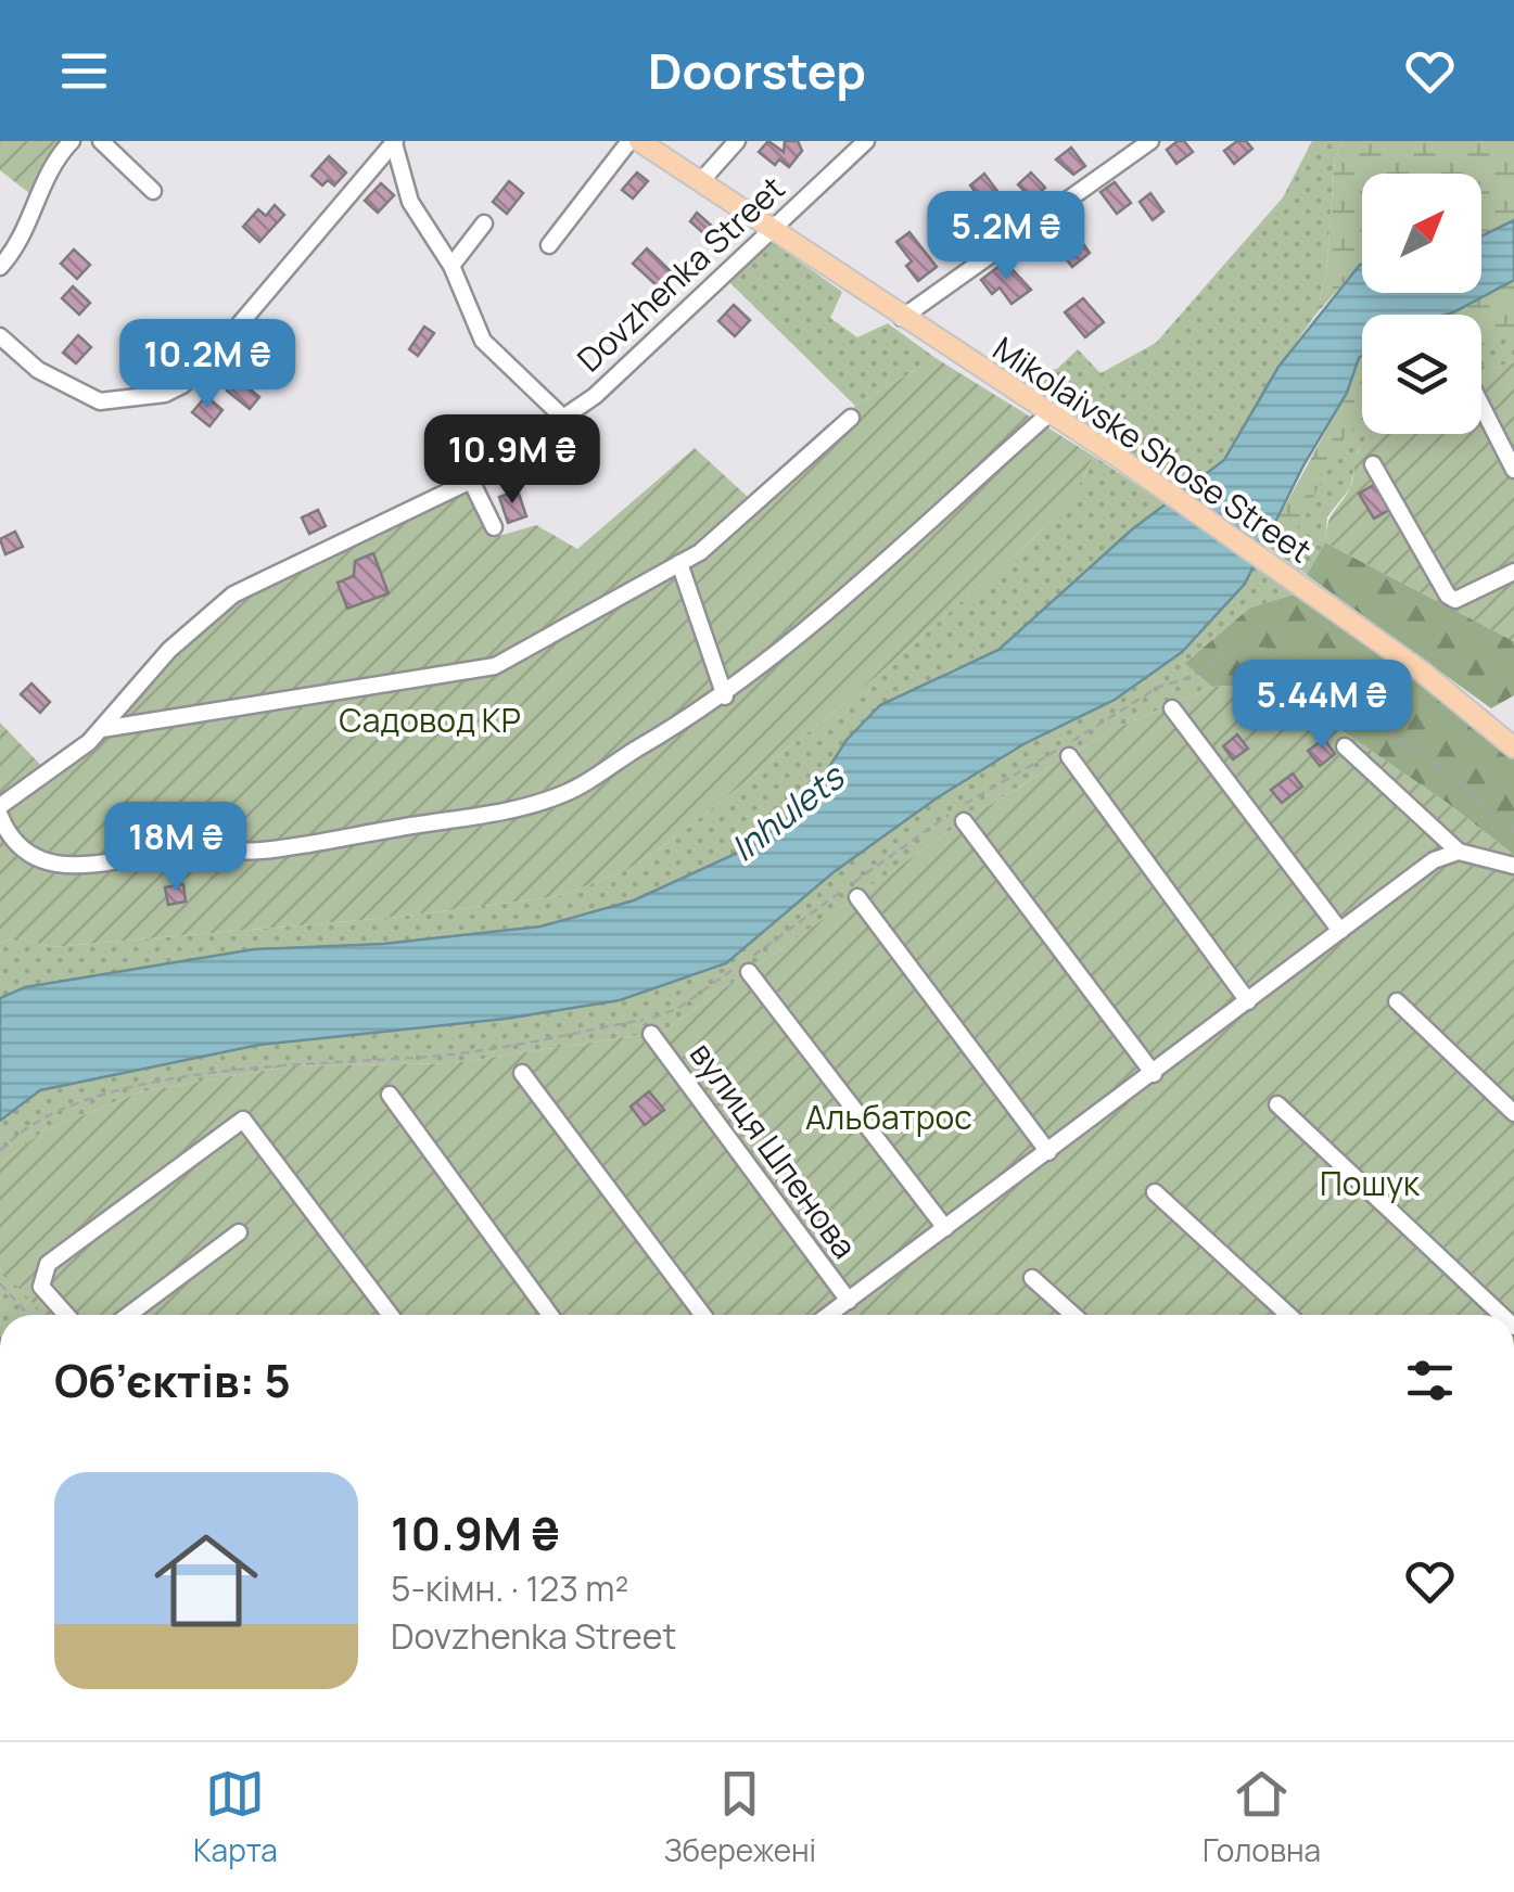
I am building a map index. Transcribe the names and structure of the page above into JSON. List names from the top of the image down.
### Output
{
  "streets": {
    "main road": ["Mikolaivske Shose Street"],
    "street": ["Dovzhenka Street", "вулиця Шпенова"]
  },
  "crossings": [
    ["Dovzhenka Street", "Mikolaivske Shose Street"]
  ],
  "water": ["Inhulets"],
  "parks": ["Садовод КР", "Альбатрос", "Пошук"],
  "north": "top right",
  "page": {
    "header": "Doorstep",
    "price": [
      "5.2M ₴",
      "10.2M ₴",
      "10.9M ₴",
      "5.44M ₴",
      "18M ₴"
    ],
    "heading": "Об’єктів: 5",
    "list": [
      {
        "name": "10.9M ₴",
        "note": "5-кімн. · 123 m² · Dovzhenka Street"
      }
    ],
    "tabs": ["Карта", "Збережені", "Головна"]
  }
}
